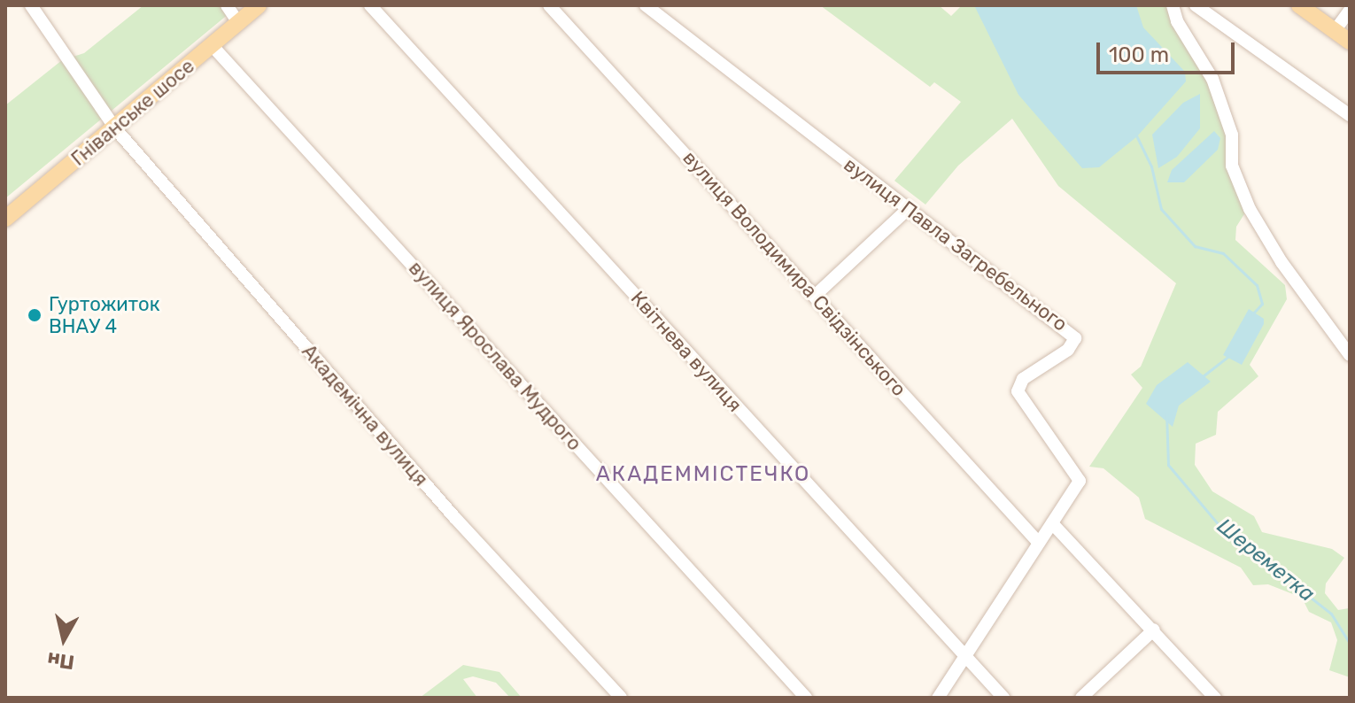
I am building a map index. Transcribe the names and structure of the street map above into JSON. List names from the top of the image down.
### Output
{
  "streets": {
    "main road": ["Гніванське шосе"],
    "street": [
      "вулиця Павла Загребельного",
      "вулиця Володимира Свідзінського",
      "Квітнева вулиця",
      "вулиця Ярослава Мудрого",
      "Академічна вулиця"
    ]
  },
  "crossings": [
    ["Гніванське шосе", "вулиця Ярослава Мудрого"],
    ["Гніванське шосе", "Академічна вулиця"],
    ["вулиця Павла Загребельного", "вулиця Володимира Свідзінського"],
    ["вулиця Павла Загребельного", "Квітнева вулиця"]
  ],
  "districts": ["АКАДЕММІСТЕЧКО"],
  "water": ["Шереметка"],
  "places": ["Гуртожиток ВНАУ 4"],
  "scale_bar": "100 m",
  "north": "bottom"
}
